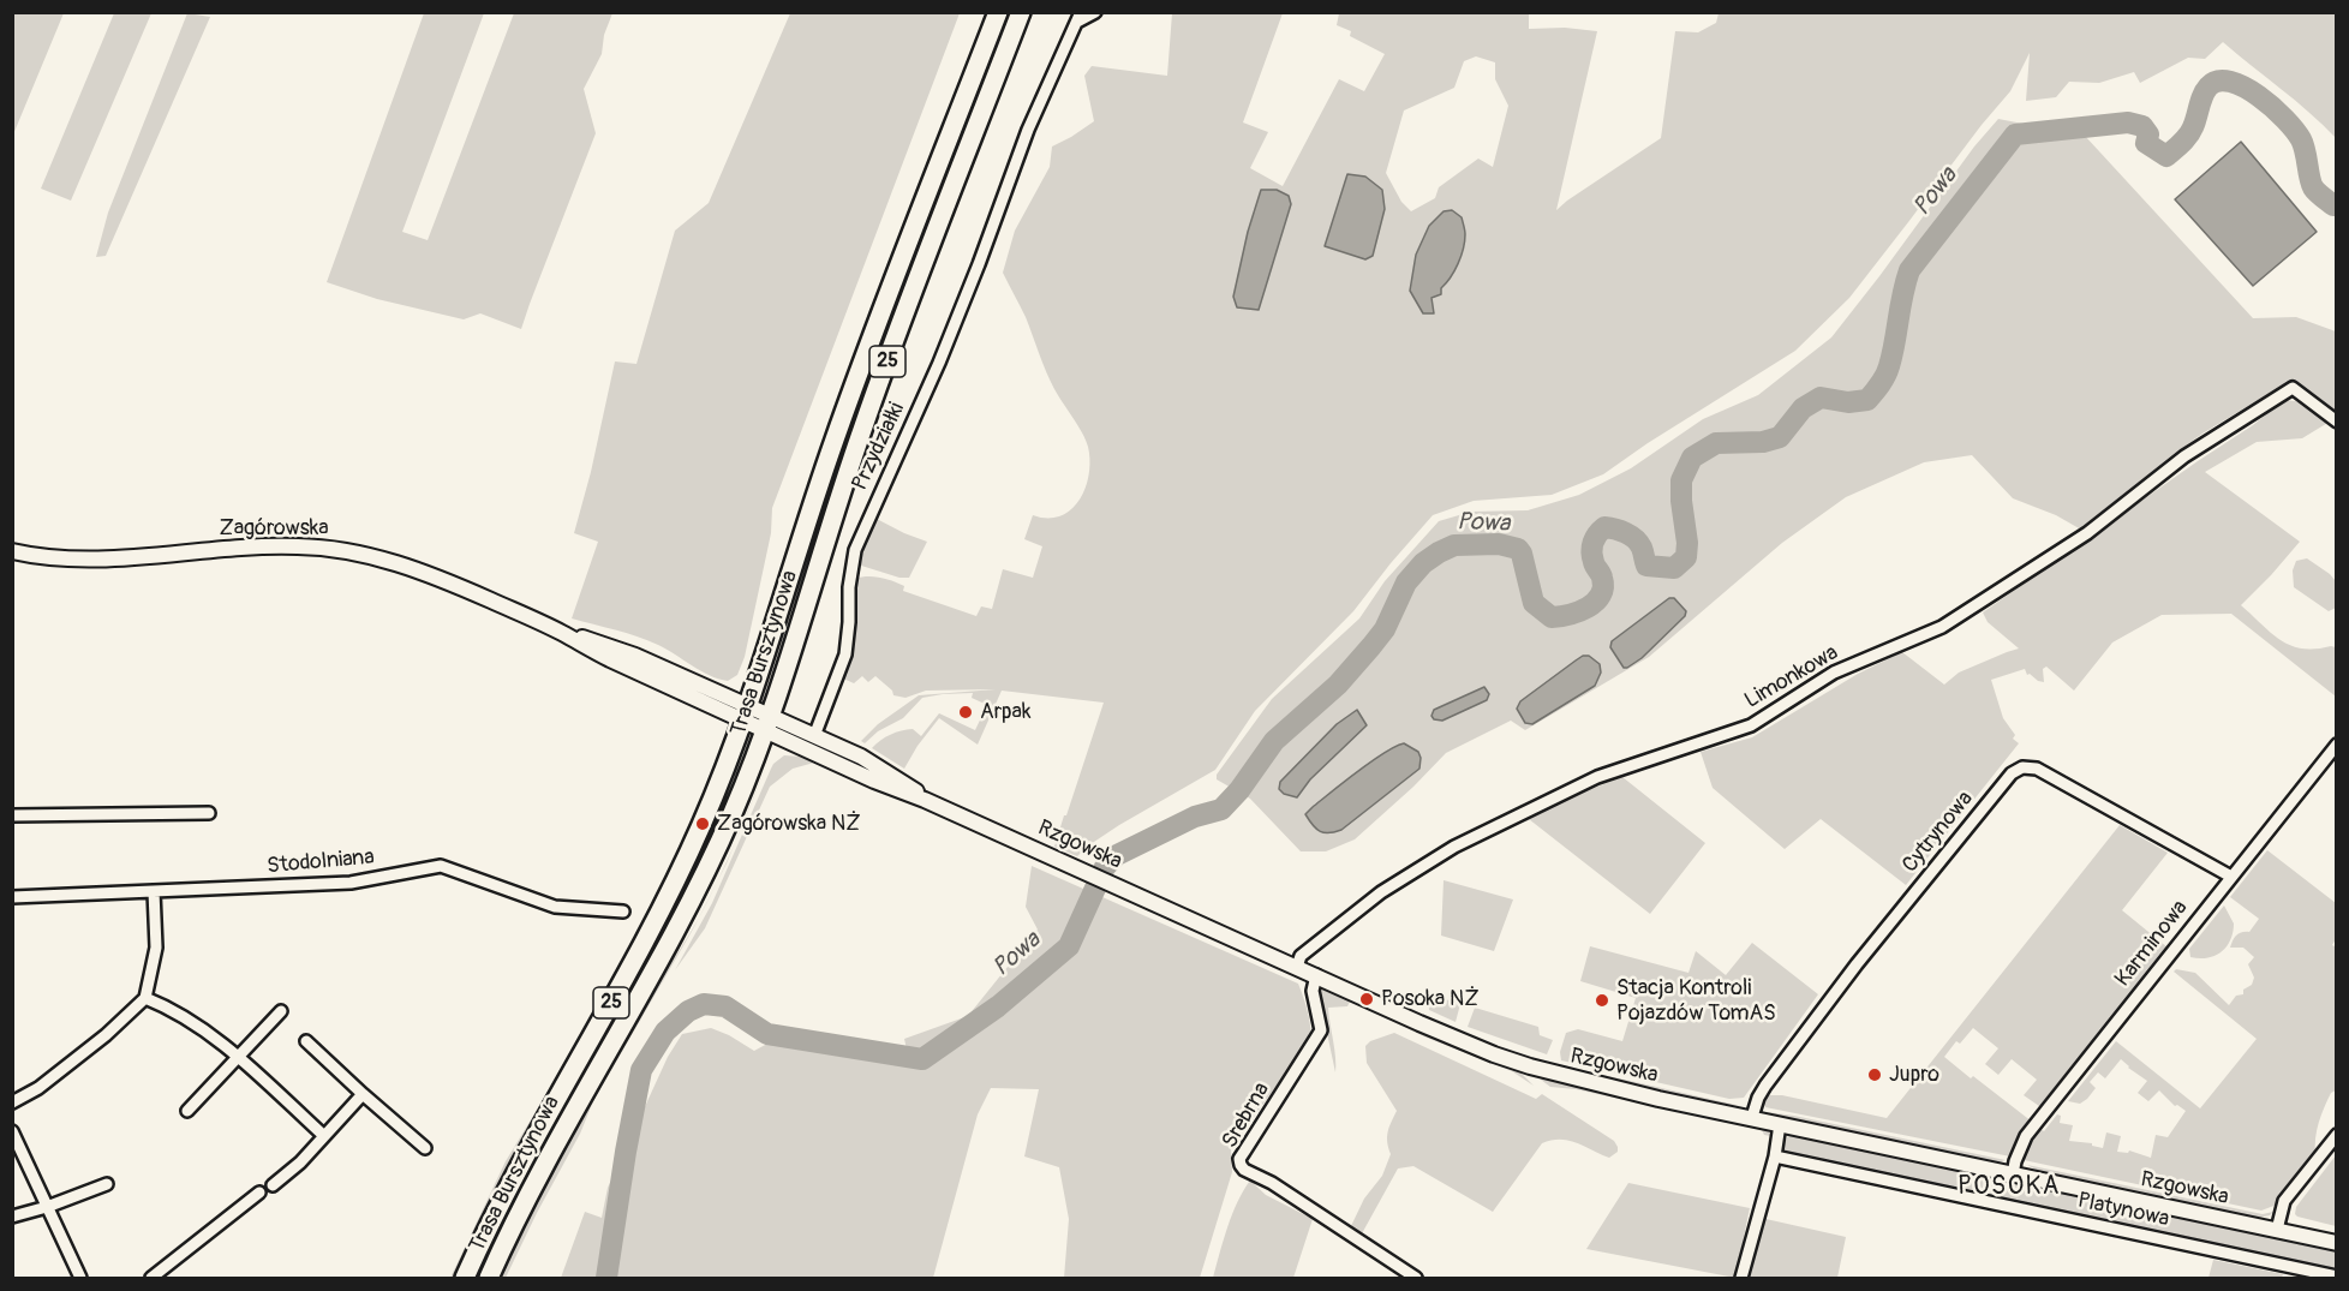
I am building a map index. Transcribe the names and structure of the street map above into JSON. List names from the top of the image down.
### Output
{
  "streets": {
    "main road": ["25", "Trasa Bursztynowa"],
    "street": [
      "Przydziałki",
      "Zagórowska",
      "Limonkowa",
      "Cytrynowa",
      "Rzgowska",
      "Stodolniana",
      "Karminowa",
      "Srebrna",
      "Platynowa"
    ]
  },
  "crossings": [
    ["Przydziałki", "Zagórowska"],
    ["Zagórowska", "Trasa Bursztynowa"],
    ["Zagórowska", "Rzgowska"],
    ["Limonkowa", "Rzgowska"],
    ["Cytrynowa", "Rzgowska"],
    ["Cytrynowa", "Karminowa"],
    ["Rzgowska", "Karminowa"],
    ["Rzgowska", "Srebrna"]
  ],
  "districts": ["POSOKA"],
  "water": ["Powa"],
  "places": [
    "Arpak",
    "Zagórowska NŻ",
    "Posoka NŻ",
    "Stacja Kontroli Pojazdów TomAS",
    "Jupro"
  ]
}
